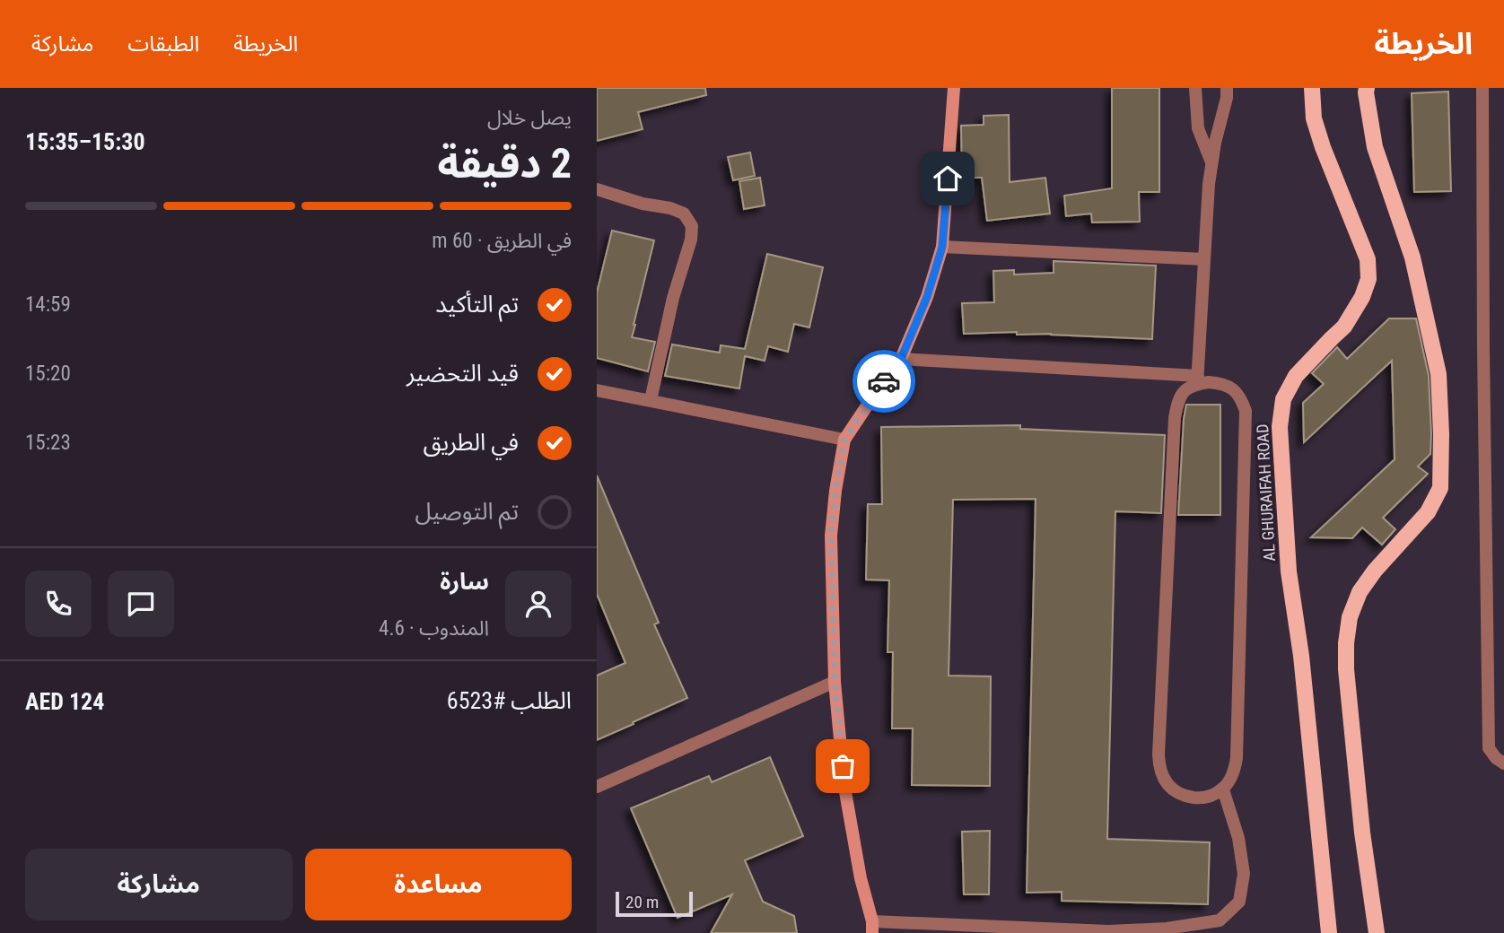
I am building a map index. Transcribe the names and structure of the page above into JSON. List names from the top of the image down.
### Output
{
  "streets": {
    "main road": ["AL GHURAIFAH ROAD"]
  },
  "scale_bar": "20 m",
  "page": {
    "header": "الخريطة",
    "nav": ["الخريطة", "الطبقات", "مشاركة"],
    "heading": ["2 دقيقة", "يصل خلال", "15:30–15:35"],
    "panel": [
      "سارة",
      "المندوب · 4.6",
      "الطلب #6523",
      "AED 124"
    ],
    "bar": "في الطريق · 60 m",
    "list": [
      ["تم التأكيد", "14:59"],
      ["قيد التحضير", "15:20"],
      ["في الطريق", "15:23"],
      "تم التوصيل"
    ],
    "buttons": ["مساعدة", "مشاركة"],
    "scale": "20 m"
  }
}
